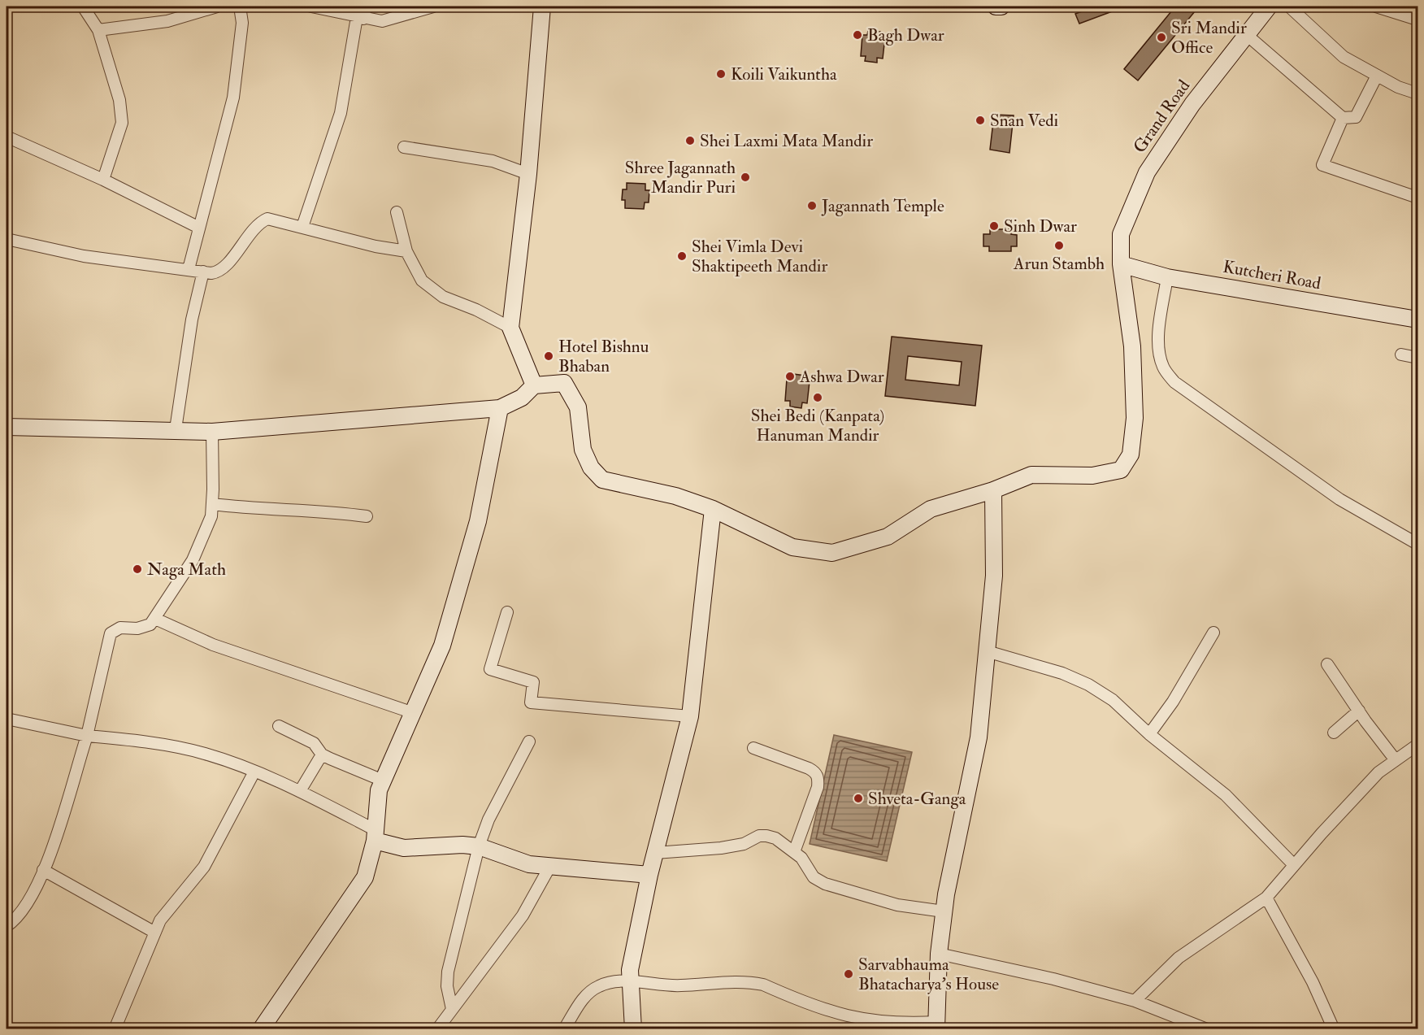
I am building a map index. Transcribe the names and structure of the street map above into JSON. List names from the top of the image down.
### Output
{
  "streets": {
    "main road": ["Grand Road", "Kutcheri Road"]
  },
  "crossings": [
    ["Grand Road", "Kutcheri Road"]
  ],
  "places": [
    "Bagh Dwar",
    "Sri Mandir Office",
    "Koili Vaikuntha",
    "Snan Vedi",
    "Shei Laxmi Mata Mandir",
    "Shree Jagannath Mandir Puri",
    "Jagannath Temple",
    "Sinh Dwar",
    "Arun Stambh",
    "Shei Vimla Devi Shaktipeeth Mandir",
    "Hotel Bishnu Bhaban",
    "Ashwa Dwar",
    "Shei Bedi (Kanpata) Hanuman Mandir",
    "Naga Math",
    "Shveta-Ganga",
    "Sarvabhauma Bhatacharya's House"
  ]
}
